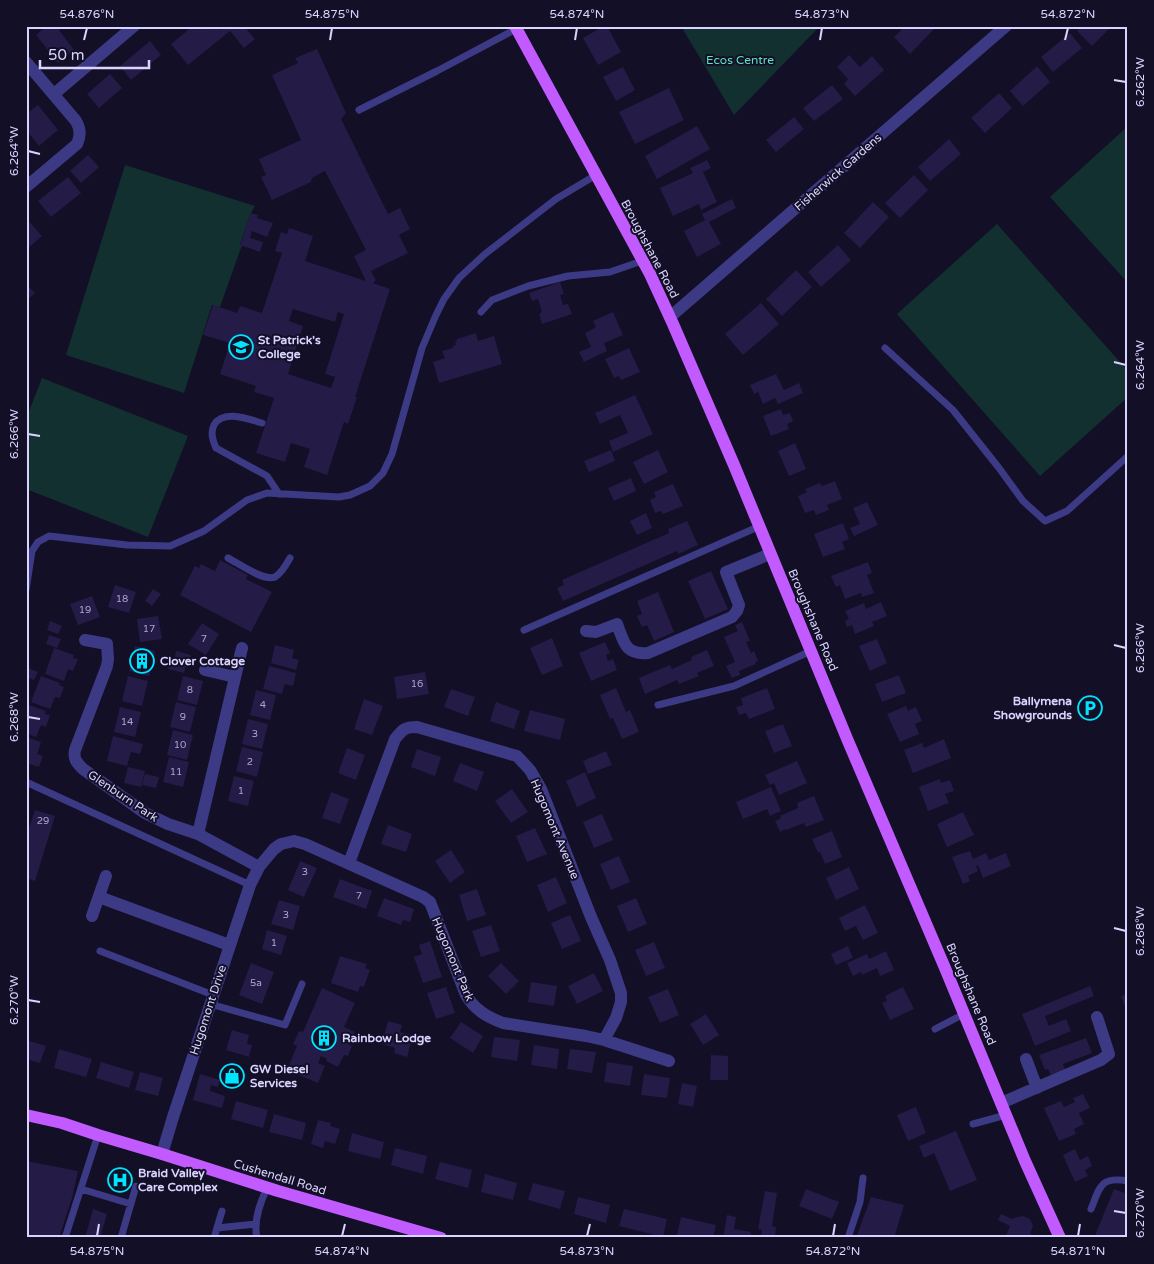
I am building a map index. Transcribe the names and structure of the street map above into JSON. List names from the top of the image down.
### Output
{
  "streets": {
    "main road": ["Broughshane Road", "Cushendall Road"],
    "street": [
      "Fisherwick Gardens",
      "Glenburn Park",
      "Hugomont Avenue",
      "Hugomont Park",
      "Hugomont Drive"
    ]
  },
  "crossings": [
    ["Fisherwick Gardens", "Broughshane Road"],
    ["Glenburn Park", "Hugomont Park"],
    ["Glenburn Park", "Hugomont Drive"],
    ["Hugomont Avenue", "Hugomont Park"],
    ["Hugomont Park", "Hugomont Drive"],
    ["Hugomont Drive", "Cushendall Road"]
  ],
  "parks": ["Ecos Centre"],
  "places": {
    "school or university": ["St Patrick's College"],
    "building": ["Clover Cottage", "Rainbow Lodge"],
    "parking": ["Ballymena Showgrounds"],
    "shop": ["GW Diesel Services"],
    "hospital": ["Braid Valley Care Complex"]
  },
  "house_numbers": [
    "18",
    "19",
    "17",
    "7",
    "16",
    "8",
    "4",
    "9",
    "14",
    "3",
    "10",
    "2",
    "11",
    "1",
    "29",
    "3",
    "7",
    "3",
    "1",
    "5a"
  ],
  "scale_bar": "50 m",
  "coordinates": [
    "54.876°N",
    "54.875°N",
    "54.874°N",
    "54.873°N",
    "54.872°N",
    "6.262°W",
    "6.264°W",
    "6.266°W",
    "6.268°W",
    "6.270°W",
    "54.871°N"
  ]
}
